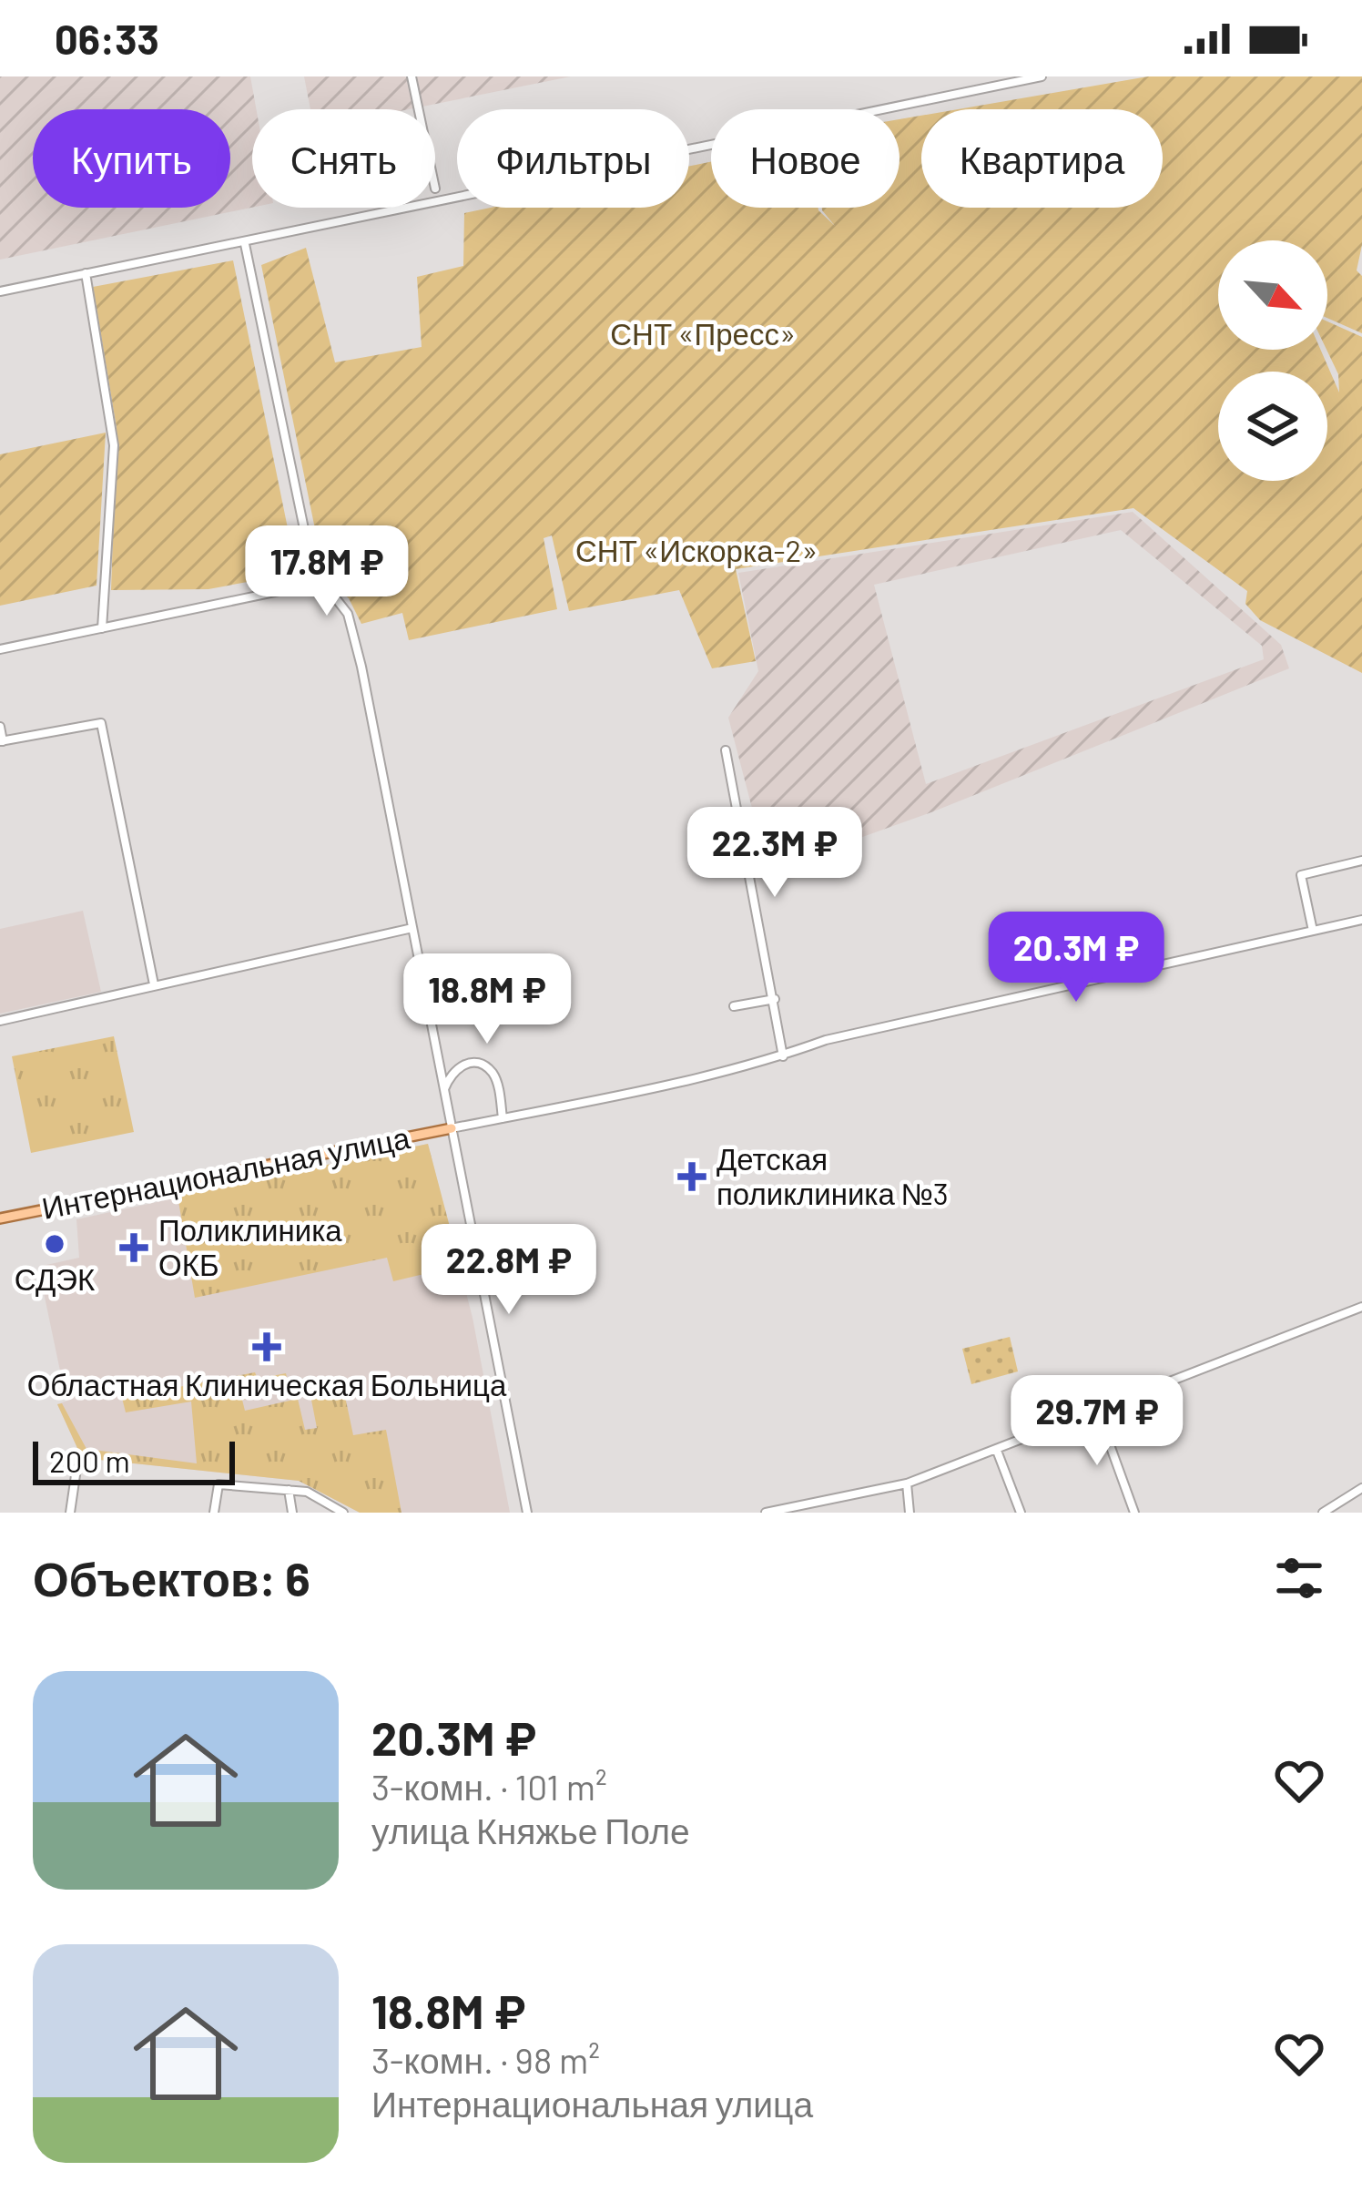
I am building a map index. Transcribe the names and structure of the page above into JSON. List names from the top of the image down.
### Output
{
  "streets": {
    "main road": ["Интернациональная улица"]
  },
  "parks": ["СНТ «Пресс»", "СНТ «Искорка-2»"],
  "places": {
    "health": ["Детская поликлиника №3", "Поликлиника ОКБ", "Областная Клиническая Больница"],
    "other": ["СДЭК"]
  },
  "scale_bar": "200 m",
  "north": "bottom right",
  "page": {
    "status": "06:33",
    "chip": [
      "Купить",
      "Снять",
      "Фильтры",
      "Новое",
      "Квартира"
    ],
    "price": [
      "17.8M ₽",
      "22.3M ₽",
      "20.3M ₽",
      "18.8M ₽",
      "22.8M ₽",
      "29.7M ₽"
    ],
    "scale": "200 m",
    "heading": "Объектов: 6",
    "list": [
      {
        "name": "20.3M ₽",
        "note": "3-комн. · 101 m² · улица Княжье Поле"
      },
      {
        "name": "18.8M ₽",
        "note": "3-комн. · 98 m² · Интернациональная улица"
      }
    ]
  }
}
